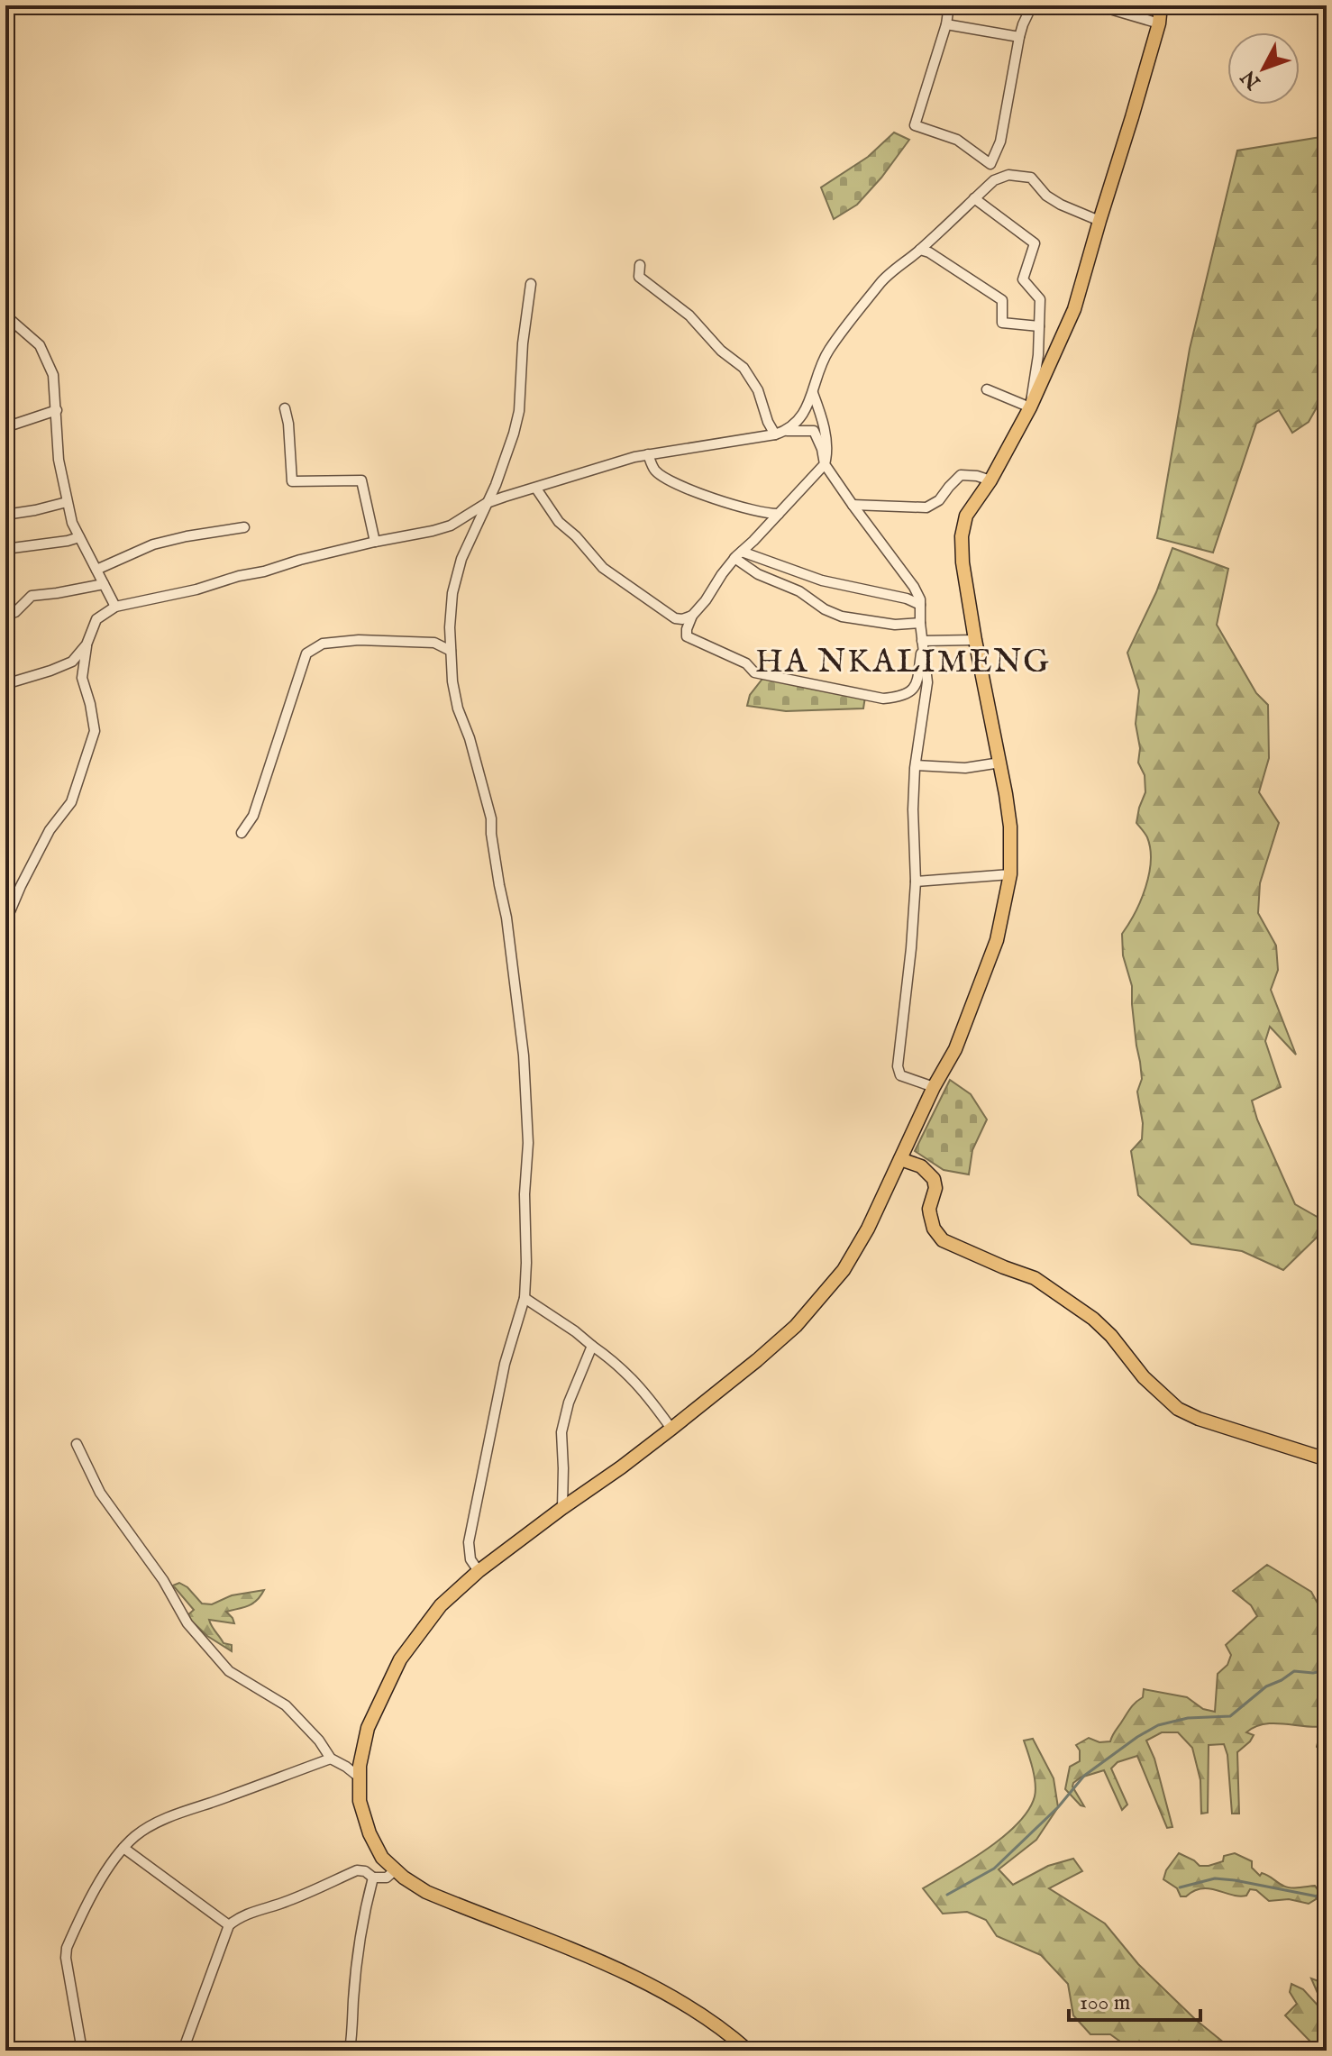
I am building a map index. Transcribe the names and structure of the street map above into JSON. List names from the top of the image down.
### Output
{
  "districts": ["HA NKALIMENG"],
  "scale_bar": "100 m",
  "north": "bottom left"
}
